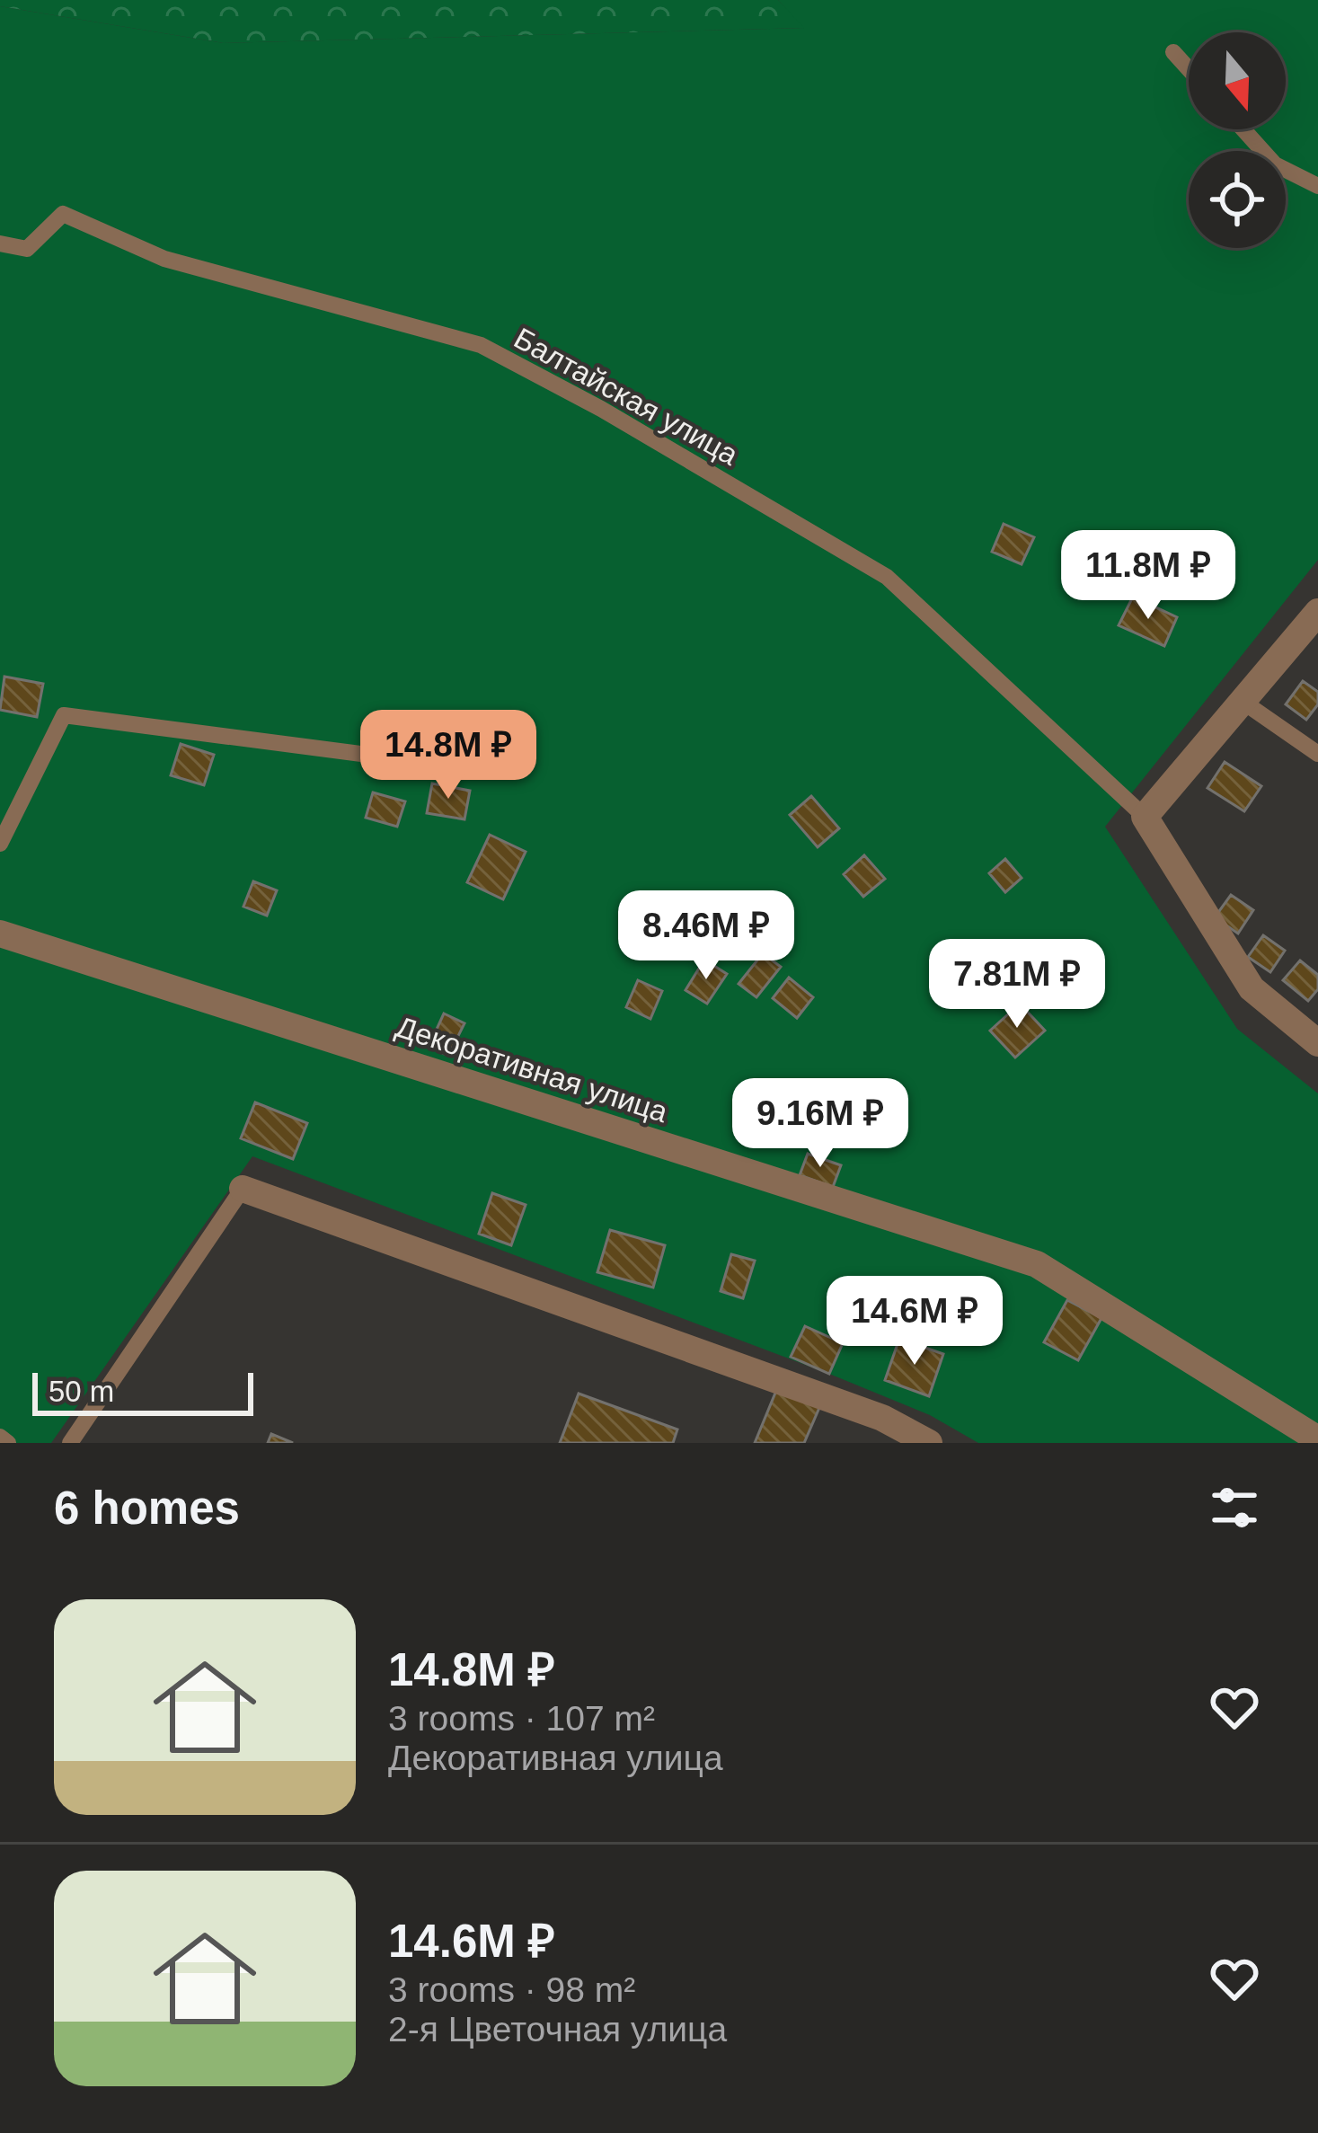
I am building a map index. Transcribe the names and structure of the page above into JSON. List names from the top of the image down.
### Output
{
  "streets": {
    "street": ["Декоративная улица"],
    "lane": ["Балтайская улица"]
  },
  "scale_bar": "50 m",
  "north": "bottom",
  "page": {
    "price": [
      "11.8M ₽",
      "14.8M ₽",
      "8.46M ₽",
      "7.81M ₽",
      "9.16M ₽",
      "14.6M ₽"
    ],
    "scale": "50 m",
    "heading": "6 homes",
    "list": [
      {
        "name": "14.8M ₽",
        "note": "3 rooms · 107 m² · Декоративная улица"
      },
      {
        "name": "14.6M ₽",
        "note": "3 rooms · 98 m² · 2-я Цветочная улица"
      }
    ]
  }
}
